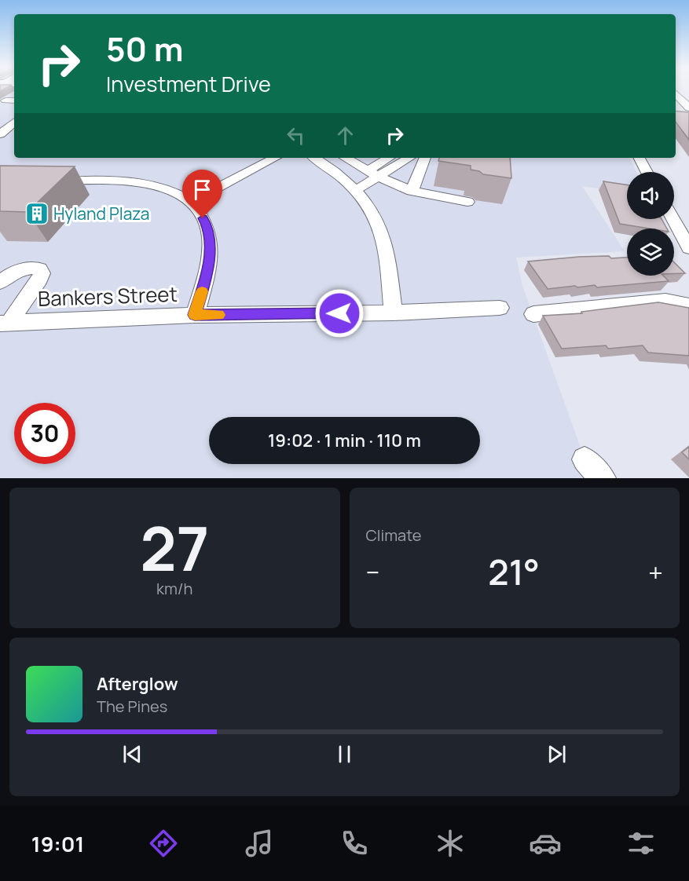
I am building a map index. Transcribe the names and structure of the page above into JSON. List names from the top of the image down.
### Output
{
  "streets": {
    "street": ["Bankers Street"]
  },
  "places": {
    "building": ["Hyland Plaza"]
  },
  "page": {
    "turn": ["50 m", "Investment Drive"],
    "limit": "30",
    "trip": "19:02 · 1 min · 110 m",
    "tile": [
      ["27", "km/h"],
      "Climate"
    ],
    "heat": ["−", "21°", "+"],
    "song": ["Afterglow", "The Pines"],
    "tabs": "19:01"
  }
}
